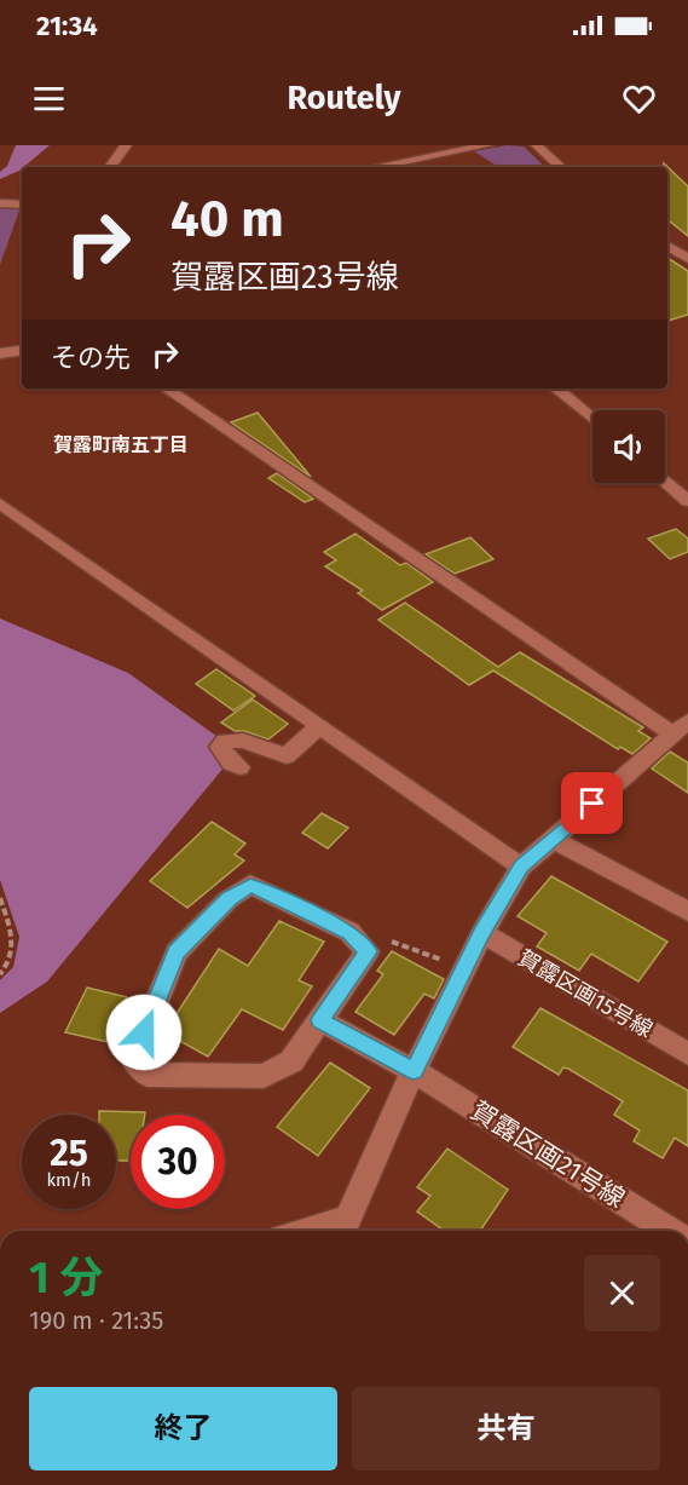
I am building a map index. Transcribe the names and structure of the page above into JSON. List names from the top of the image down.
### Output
{
  "streets": {
    "street": ["賀露区画15号線", "賀露区画21号線"]
  },
  "districts": ["賀露町南五丁目"],
  "page": {
    "status": "21:34",
    "header": "Routely",
    "turn": ["40 m", "賀露区画23号線"],
    "then": "その先",
    "speed": "25 km/h",
    "limit": "30",
    "heading": ["1 分", "190 m · 21:35"],
    "buttons": ["終了", "共有"]
  }
}
